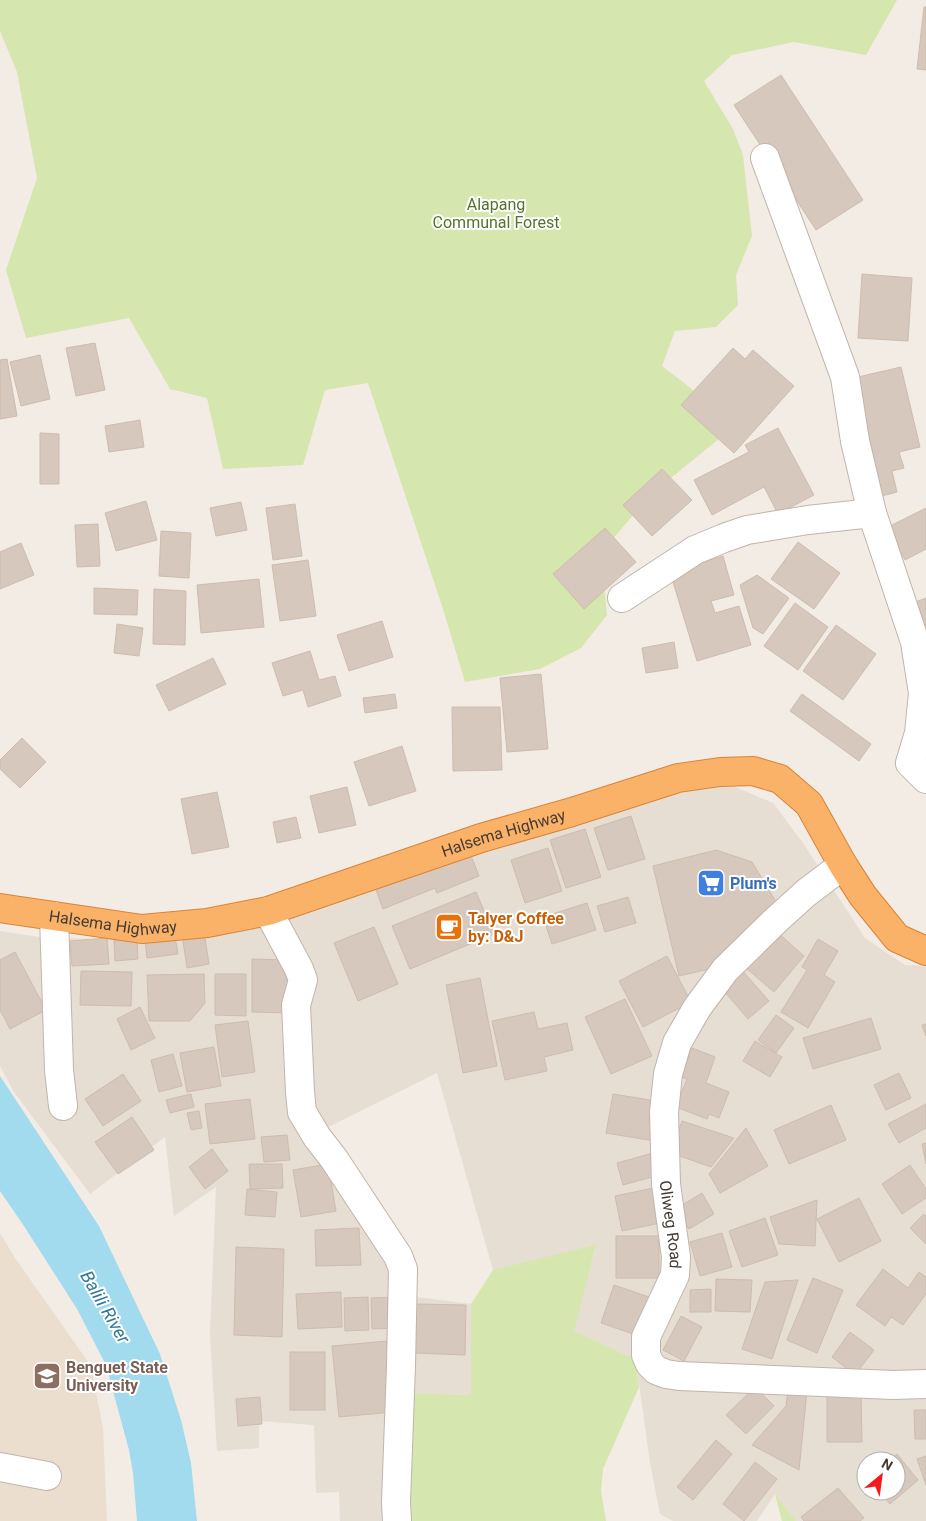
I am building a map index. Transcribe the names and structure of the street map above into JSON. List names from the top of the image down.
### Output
{
  "streets": {
    "highway": ["Halsema Highway"],
    "street": ["Oliweg Road"]
  },
  "crossings": [
    ["Halsema Highway", "Oliweg Road"]
  ],
  "water": ["Balili River"],
  "parks": ["Alapang Communal Forest"],
  "places": {
    "supermarket": ["Plum's"],
    "cafe": ["Talyer Coffee by: D&J"],
    "school or university": ["Benguet State University"]
  },
  "north": "top right"
}
